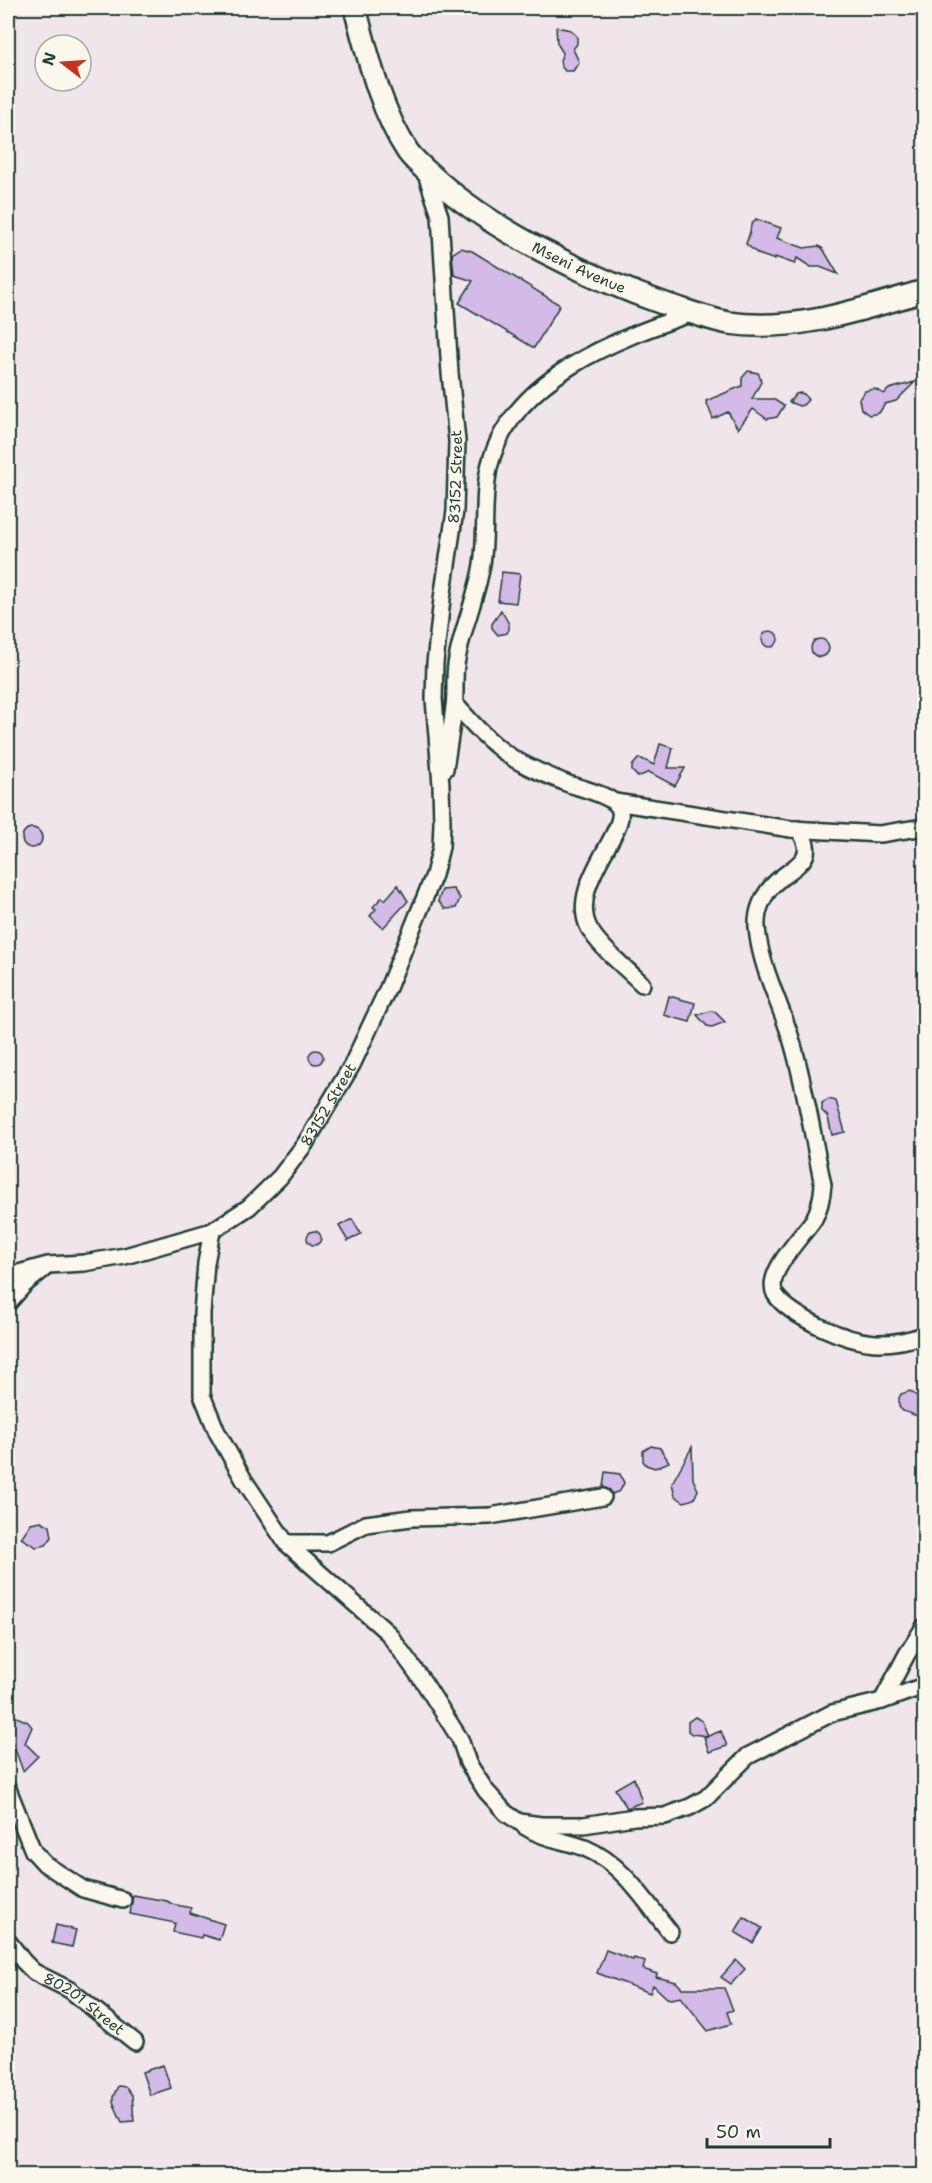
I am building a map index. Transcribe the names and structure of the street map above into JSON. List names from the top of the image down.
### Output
{
  "streets": {
    "street": ["Mseni Avenue", "83152 Street", "80201 Street"]
  },
  "crossings": [
    ["Mseni Avenue", "83152 Street"]
  ],
  "scale_bar": "50 m",
  "north": "left"
}
